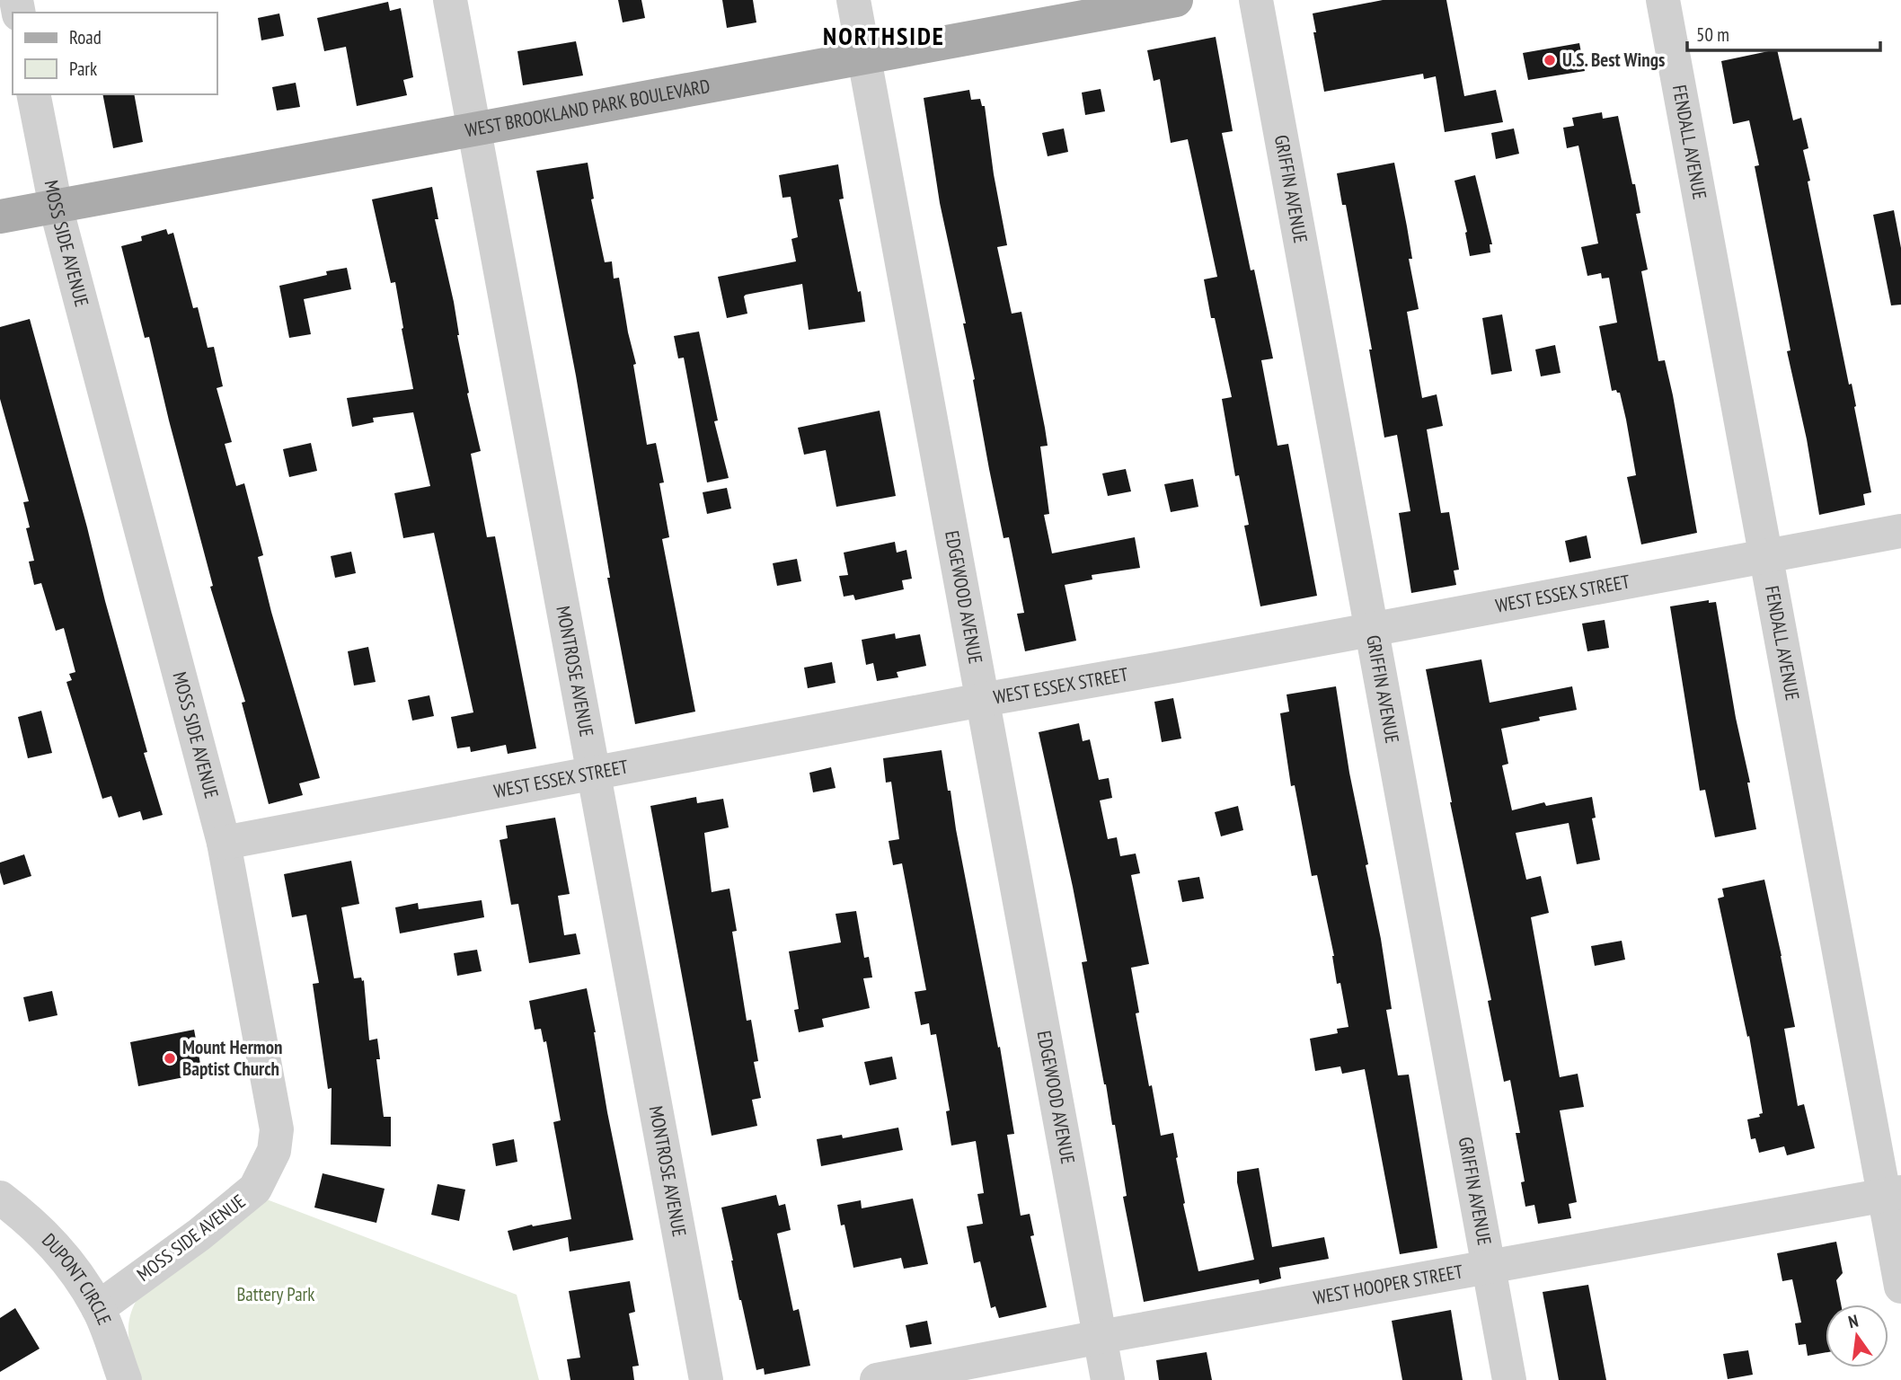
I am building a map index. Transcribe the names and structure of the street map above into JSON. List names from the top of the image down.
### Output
{
  "streets": {
    "main road": ["WEST BROOKLAND PARK BOULEVARD"],
    "street": [
      "FENDALL AVENUE",
      "GRIFFIN AVENUE",
      "MOSS SIDE AVENUE",
      "WEST ESSEX STREET",
      "EDGEWOOD AVENUE",
      "MONTROSE AVENUE",
      "DUPONT CIRCLE",
      "WEST HOOPER STREET"
    ]
  },
  "crossings": [
    ["WEST BROOKLAND PARK BOULEVARD", "MOSS SIDE AVENUE"],
    ["WEST BROOKLAND PARK BOULEVARD", "EDGEWOOD AVENUE"],
    ["WEST BROOKLAND PARK BOULEVARD", "MONTROSE AVENUE"],
    ["FENDALL AVENUE", "WEST ESSEX STREET"],
    ["FENDALL AVENUE", "WEST HOOPER STREET"],
    ["GRIFFIN AVENUE", "WEST ESSEX STREET"],
    ["GRIFFIN AVENUE", "WEST HOOPER STREET"],
    ["MOSS SIDE AVENUE", "WEST ESSEX STREET"],
    ["MOSS SIDE AVENUE", "DUPONT CIRCLE"],
    ["WEST ESSEX STREET", "EDGEWOOD AVENUE"],
    ["WEST ESSEX STREET", "MONTROSE AVENUE"],
    ["EDGEWOOD AVENUE", "WEST HOOPER STREET"]
  ],
  "districts": ["NORTHSIDE"],
  "parks": ["Battery Park"],
  "places": ["U.S. Best Wings", "Mount Hermon Baptist Church"],
  "legend": ["Road", "Park"],
  "scale_bar": "50 m",
  "north": "top"
}
